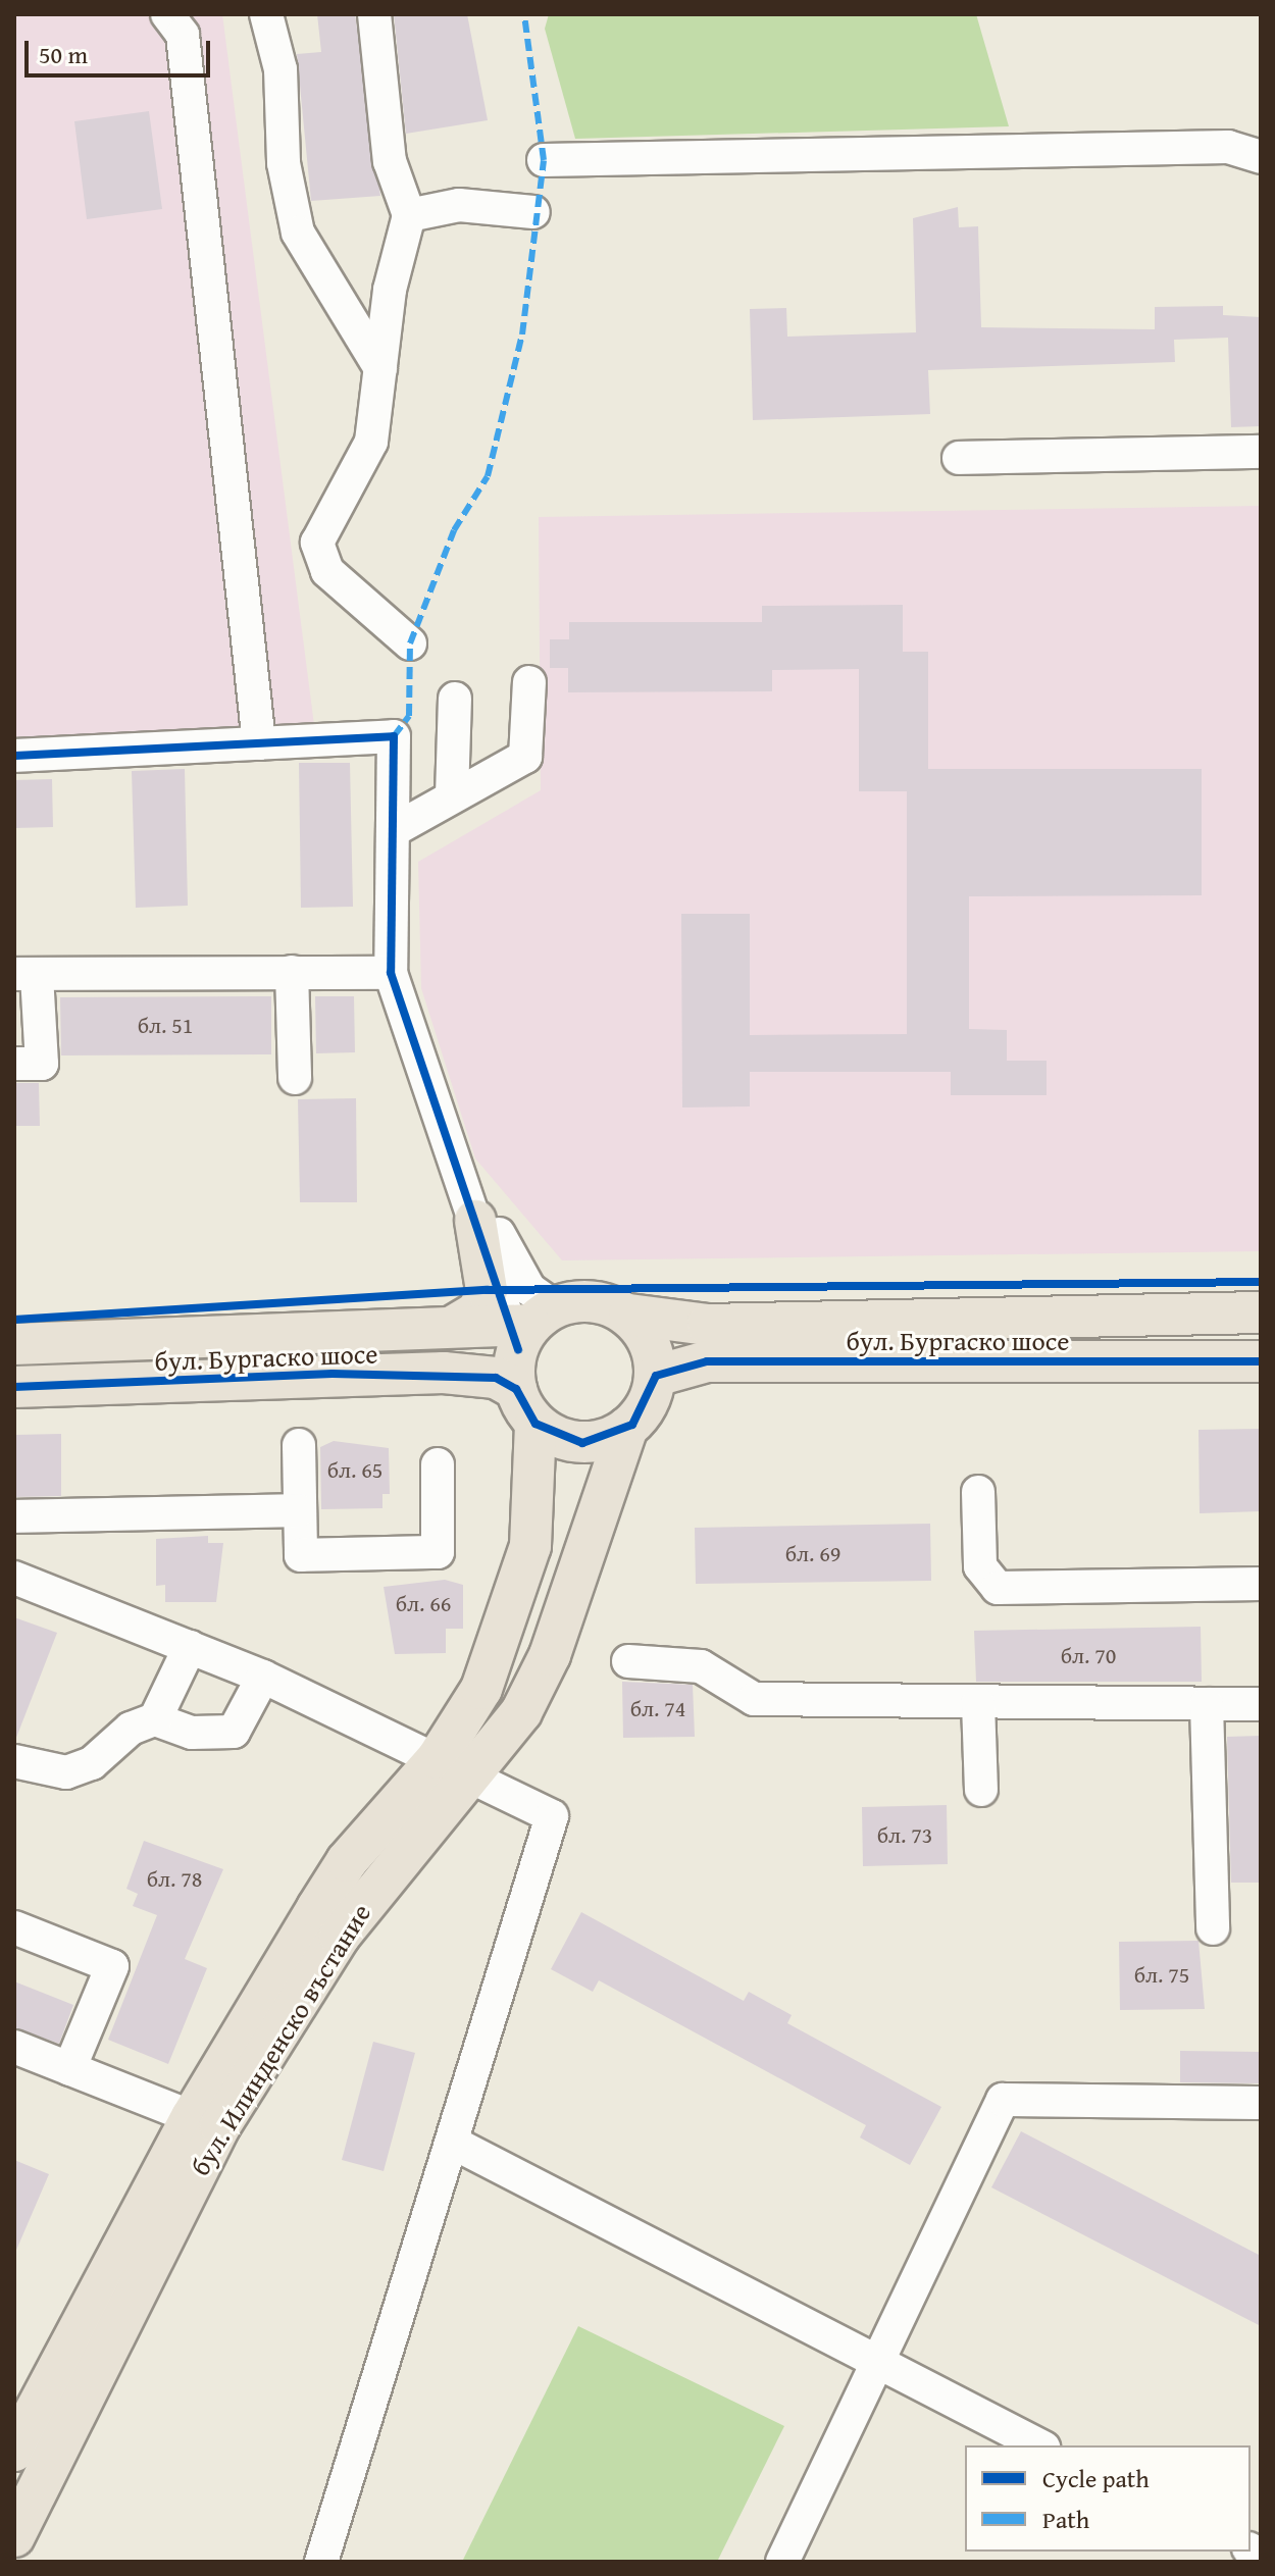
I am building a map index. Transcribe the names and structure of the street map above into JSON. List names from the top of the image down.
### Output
{
  "streets": {
    "main road": ["бул. Бургаско шосе", "бул. Илинденско въстание"]
  },
  "crossings": [
    ["бул. Бургаско шосе", "бул. Илинденско въстание"]
  ],
  "house_numbers": [
    "бл. 51",
    "бл. 65",
    "бл. 69",
    "бл. 66",
    "бл. 70",
    "бл. 74",
    "бл. 73",
    "бл. 78",
    "бл. 75"
  ],
  "legend": ["Cycle path", "Path"],
  "scale_bar": "50 m"
}
